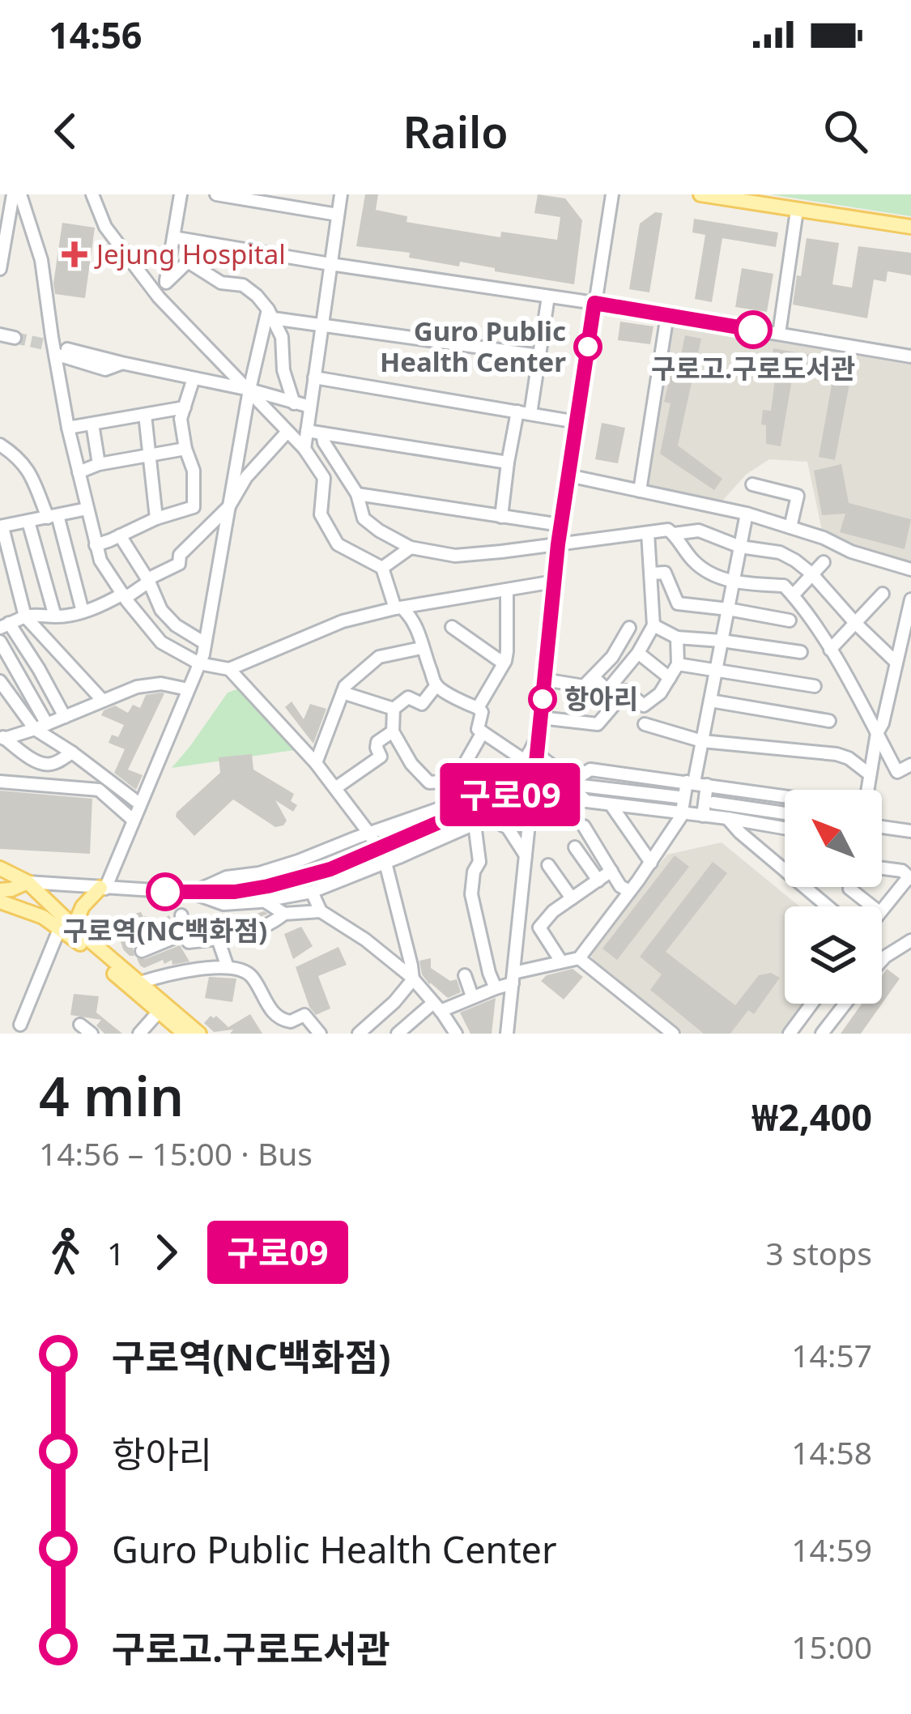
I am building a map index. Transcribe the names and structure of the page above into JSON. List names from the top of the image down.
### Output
{
  "places": {
    "health": ["Jejung Hospital"],
    "other": [
      "구로고.구로도서관",
      "Guro Public Health Center",
      "항아리",
      "구로역(NC백화점)"
    ]
  },
  "lines": ["bus line 구로09"],
  "north": "top left",
  "page": {
    "status": "14:56",
    "header": "Railo",
    "on_map": "구로09",
    "heading": ["4 min", "14:56 – 15:00 · Bus", "₩2,400"],
    "legs": ["1", "구로09", "3 stops"],
    "list": [
      {
        "name": "구로역(NC백화점)",
        "value": "14:57"
      },
      {
        "name": "항아리",
        "value": "14:58"
      },
      {
        "name": "Guro Public Health Center",
        "value": "14:59"
      },
      {
        "name": "구로고.구로도서관",
        "value": "15:00"
      }
    ]
  }
}
